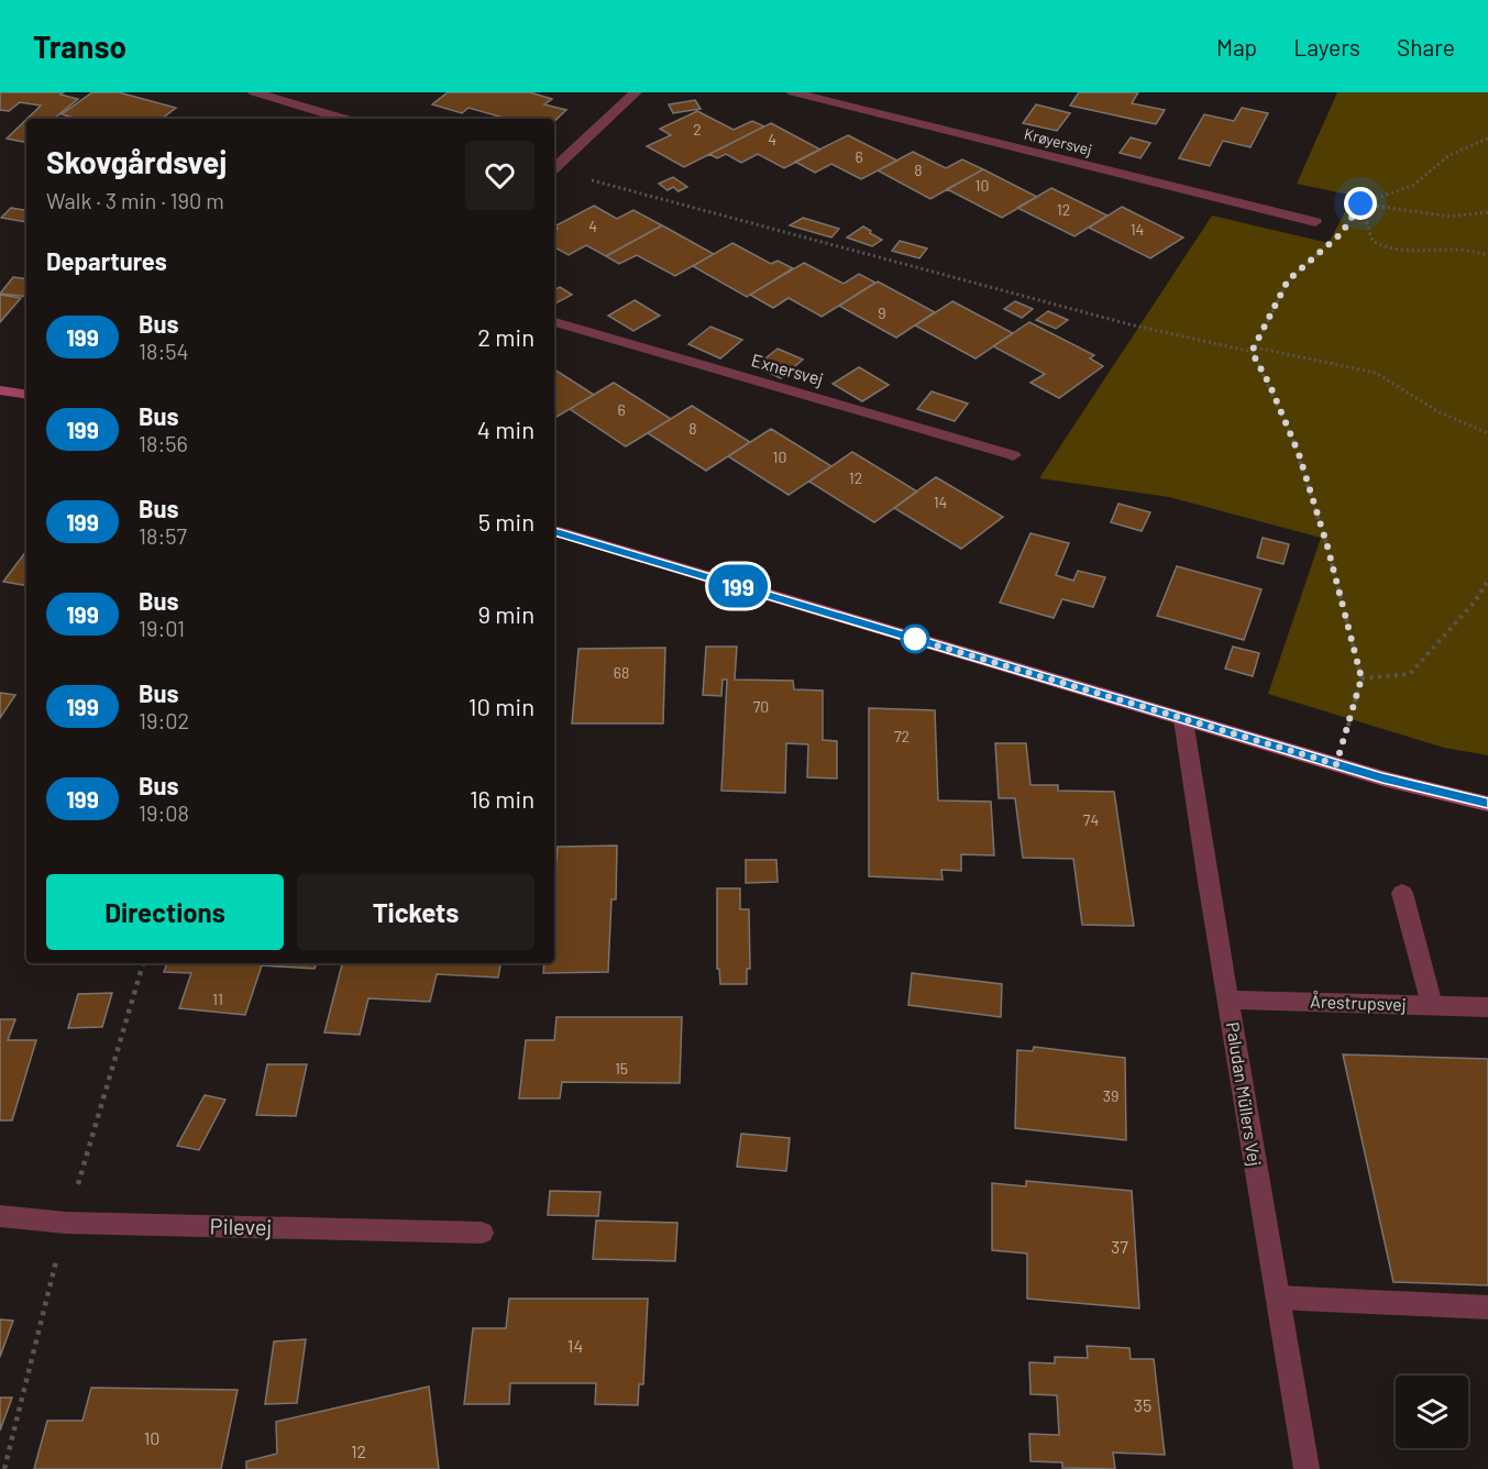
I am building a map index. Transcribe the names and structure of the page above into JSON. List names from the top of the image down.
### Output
{
  "streets": {
    "street": [
      "Krøyersvej",
      "Exnersvej",
      "Årestrupsvej",
      "Paludan Müllers Vej",
      "Pilevej"
    ]
  },
  "crossings": [
    ["Årestrupsvej", "Paludan Müllers Vej"]
  ],
  "lines": ["bus line 199"],
  "house_numbers": [
    "2",
    "4",
    "6",
    "8",
    "10",
    "12",
    "4",
    "14",
    "9",
    "6",
    "8",
    "10",
    "12",
    "14",
    "68",
    "70",
    "72",
    "74",
    "11",
    "15",
    "39",
    "37",
    "14",
    "35",
    "10",
    "12"
  ],
  "page": {
    "header": "Transo",
    "nav": ["Map", "Layers", "Share"],
    "on_map": "199",
    "heading": [
      ["Skovgårdsvej", "Walk · 3 min · 190 m"],
      "Departures"
    ],
    "list": [
      {
        "mark": "199",
        "name": "Bus",
        "note": "18:54",
        "value": "2 min"
      },
      {
        "mark": "199",
        "name": "Bus",
        "note": "18:56",
        "value": "4 min"
      },
      {
        "mark": "199",
        "name": "Bus",
        "note": "18:57",
        "value": "5 min"
      },
      {
        "mark": "199",
        "name": "Bus",
        "note": "19:01",
        "value": "9 min"
      },
      {
        "mark": "199",
        "name": "Bus",
        "note": "19:02",
        "value": "10 min"
      },
      {
        "mark": "199",
        "name": "Bus",
        "note": "19:08",
        "value": "16 min"
      }
    ],
    "buttons": ["Directions", "Tickets"]
  }
}
